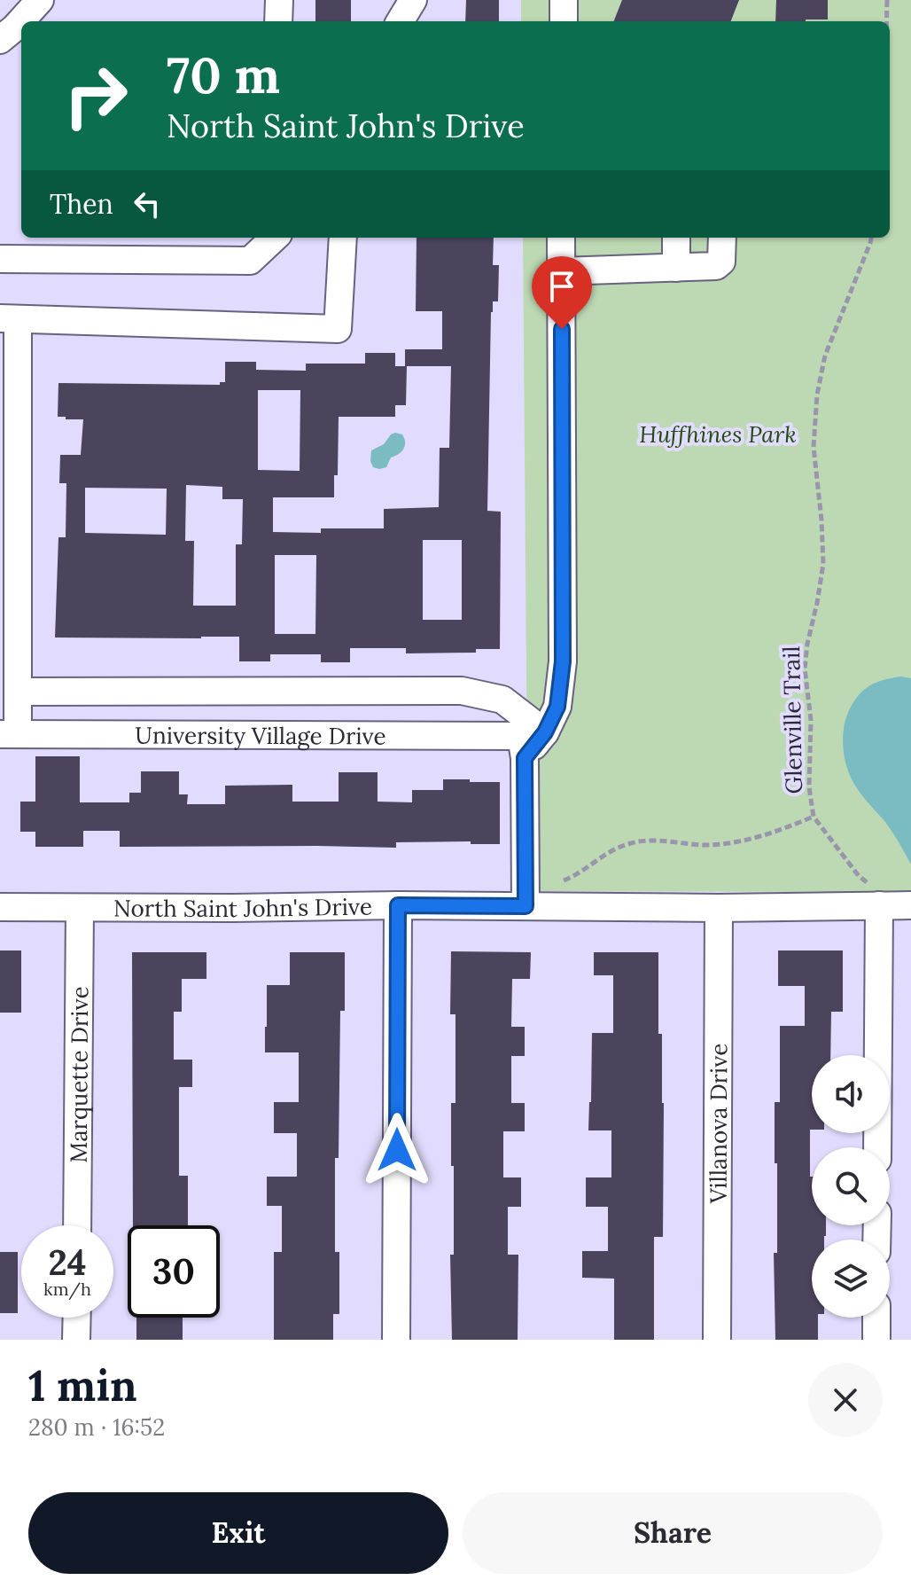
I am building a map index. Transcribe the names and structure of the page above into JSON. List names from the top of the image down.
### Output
{
  "streets": {
    "street": [
      "University Village Drive",
      "North Saint John's Drive",
      "Marquette Drive",
      "Villanova Drive"
    ],
    "path": ["Glenville Trail"]
  },
  "crossings": [
    ["Glenville Trail", "North Saint John's Drive"],
    ["North Saint John's Drive", "Marquette Drive"],
    ["North Saint John's Drive", "Villanova Drive"]
  ],
  "parks": ["Huffhines Park"],
  "page": {
    "turn": ["70 m", "North Saint John's Drive"],
    "then": "Then",
    "speed": "24 km/h",
    "limit": "30",
    "heading": ["1 min", "280 m · 16:52"],
    "buttons": ["Exit", "Share"]
  }
}
